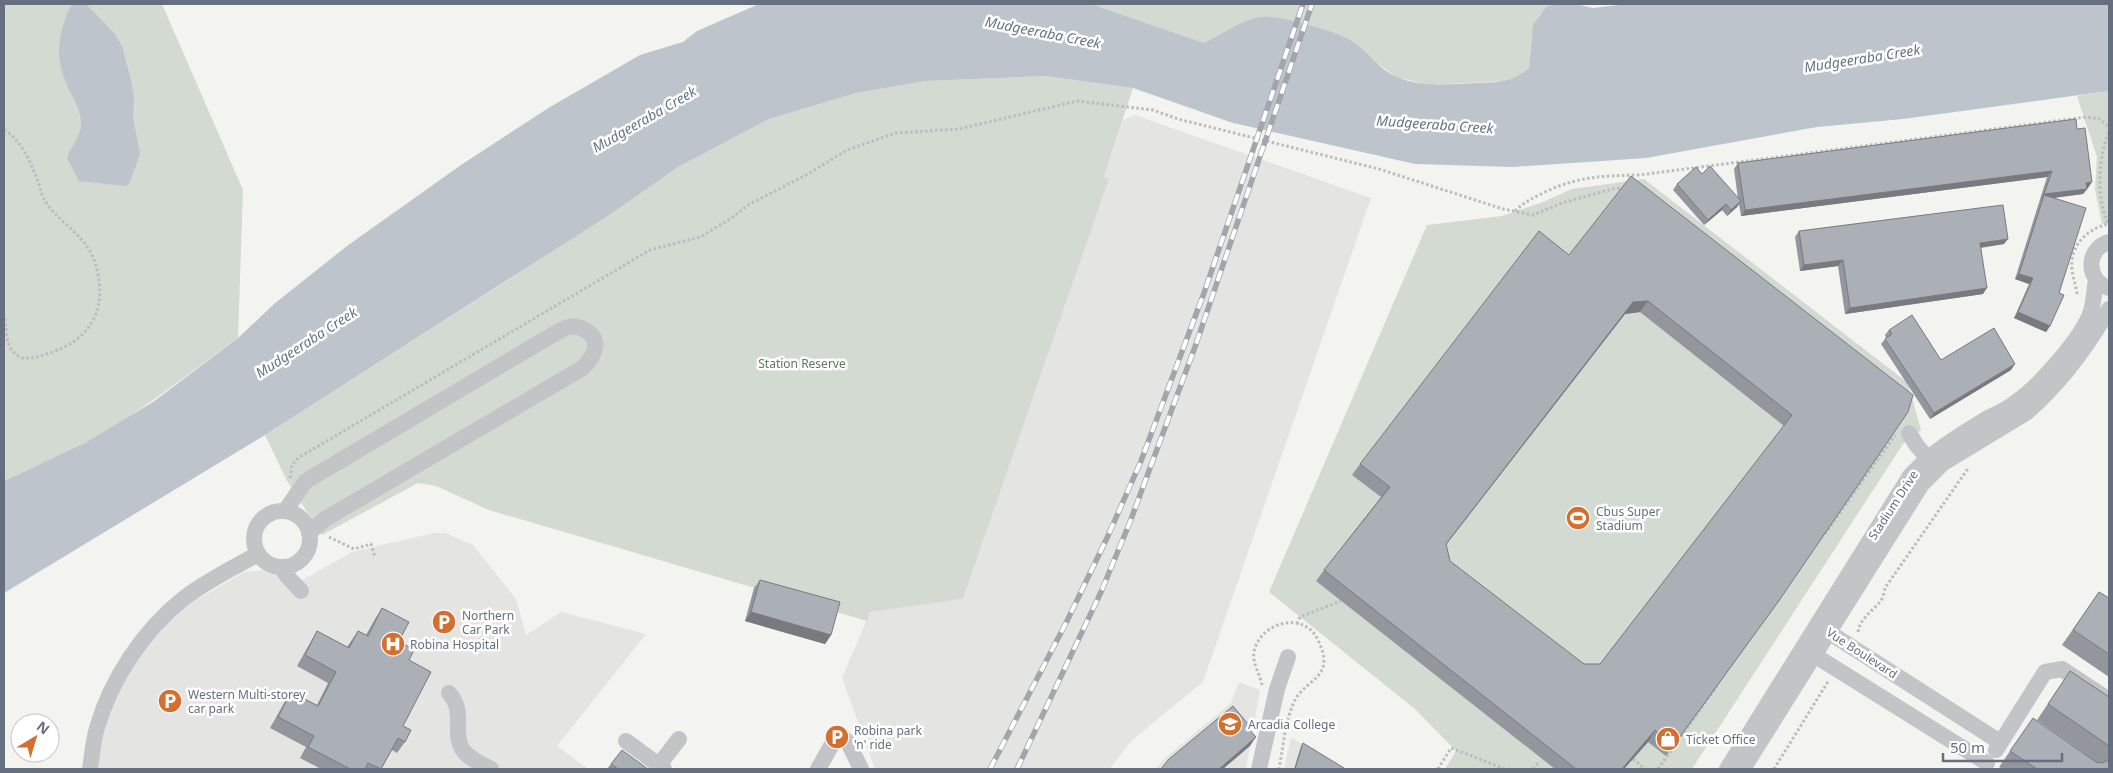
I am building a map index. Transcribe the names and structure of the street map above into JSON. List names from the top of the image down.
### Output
{
  "streets": {
    "street": ["Stadium Drive", "Vue Boulevard"]
  },
  "crossings": [
    ["Stadium Drive", "Vue Boulevard"]
  ],
  "water": ["Mudgeeraba Creek"],
  "parks": ["Station Reserve"],
  "places": {
    "sports": ["Cbus Super Stadium"],
    "parking": ["Northern Car Park", "Western Multi-storey car park", "Robina park 'n' ride"],
    "hospital": ["Robina Hospital"],
    "school or university": ["Arcadia College"],
    "shop": ["Ticket Office"]
  },
  "scale_bar": "50 m",
  "north": "top right"
}
